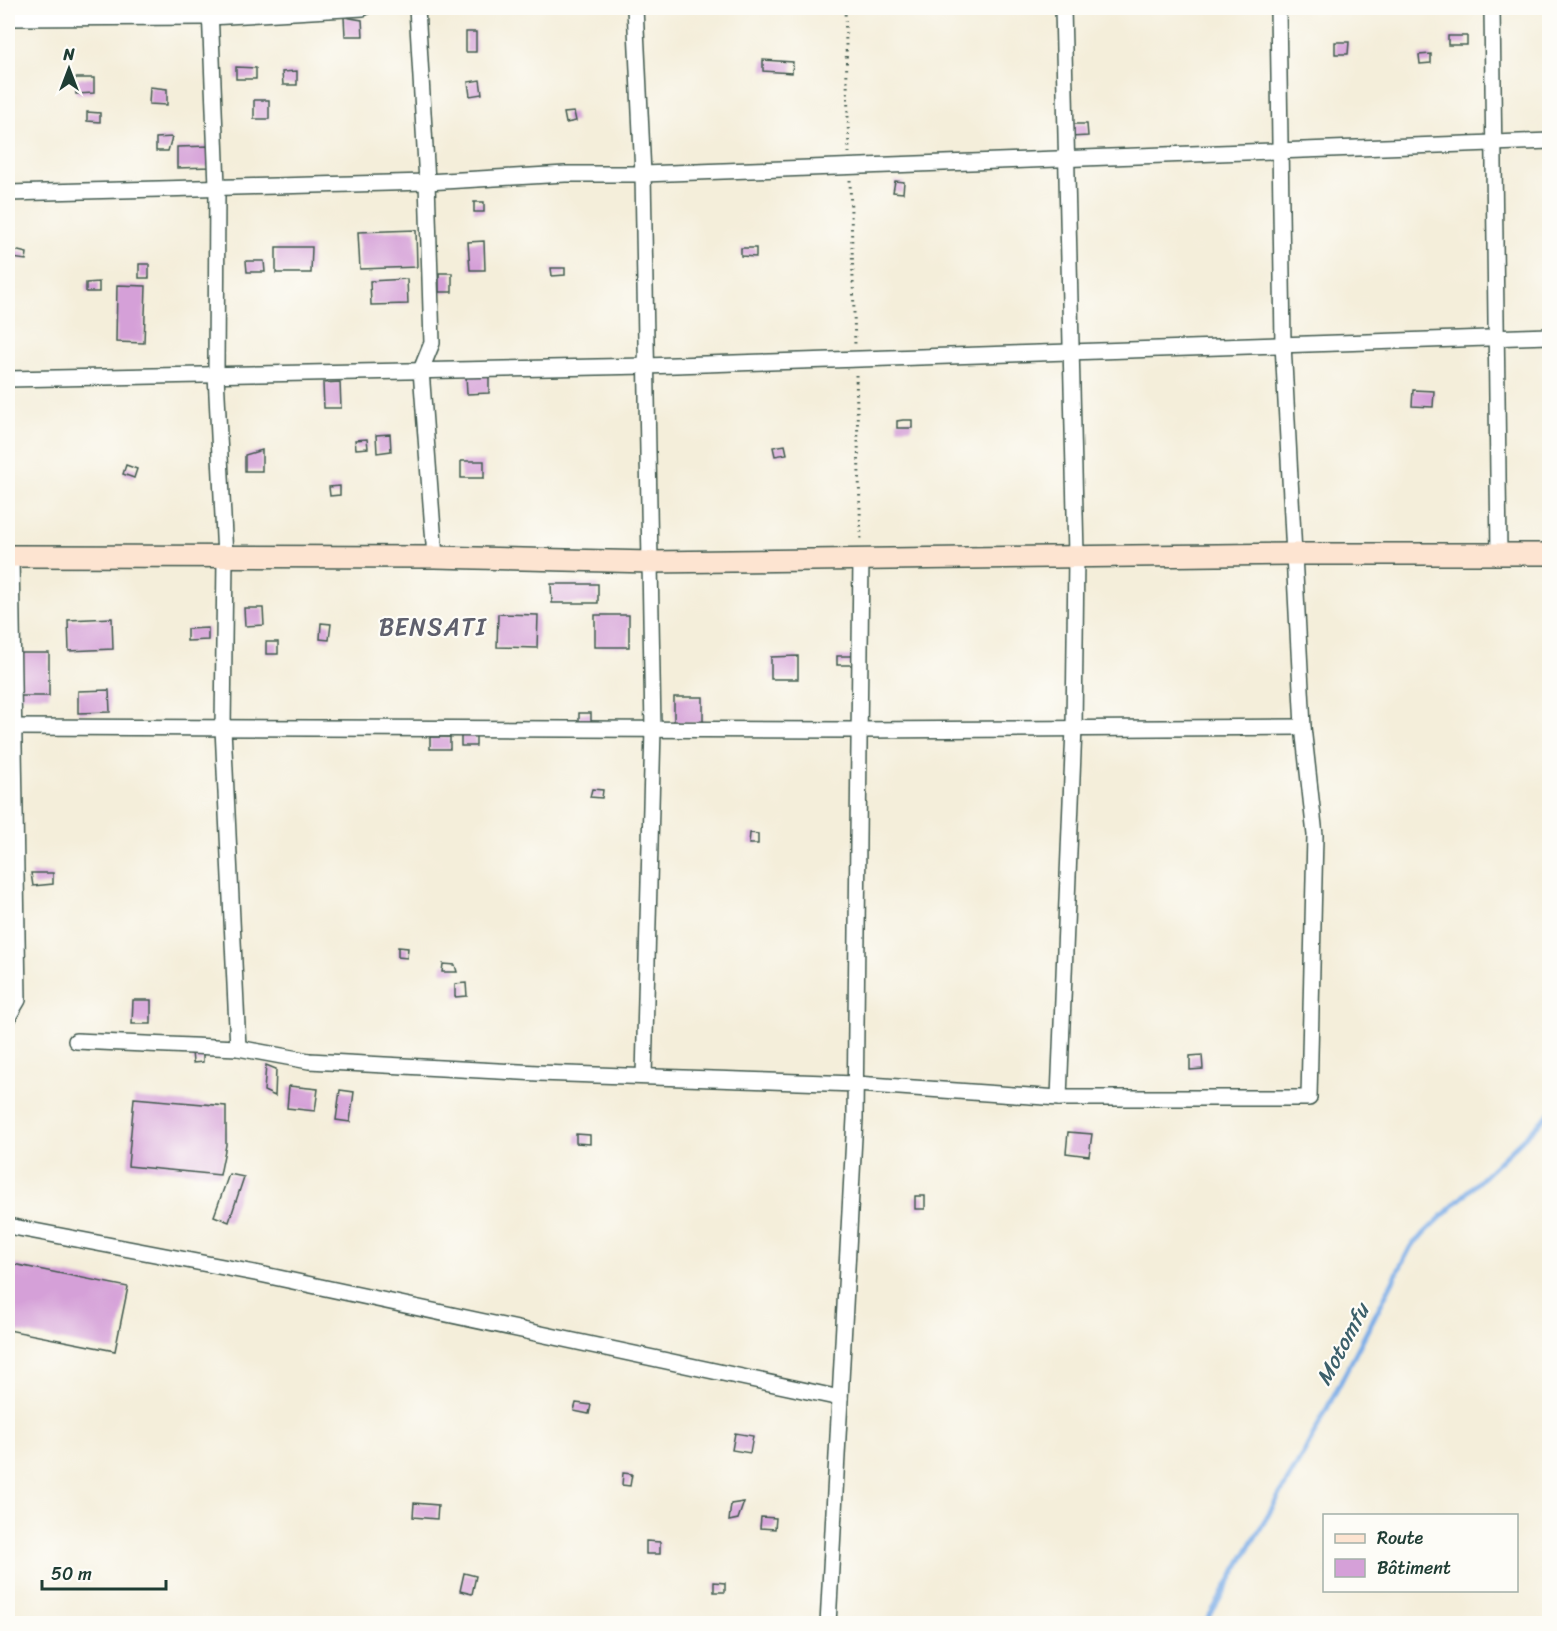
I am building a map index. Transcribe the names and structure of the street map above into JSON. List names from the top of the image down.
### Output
{
  "districts": ["BENSATI"],
  "water": ["Motomfu"],
  "legend": ["Route", "Bâtiment"],
  "scale_bar": "50 m",
  "north": "top"
}
